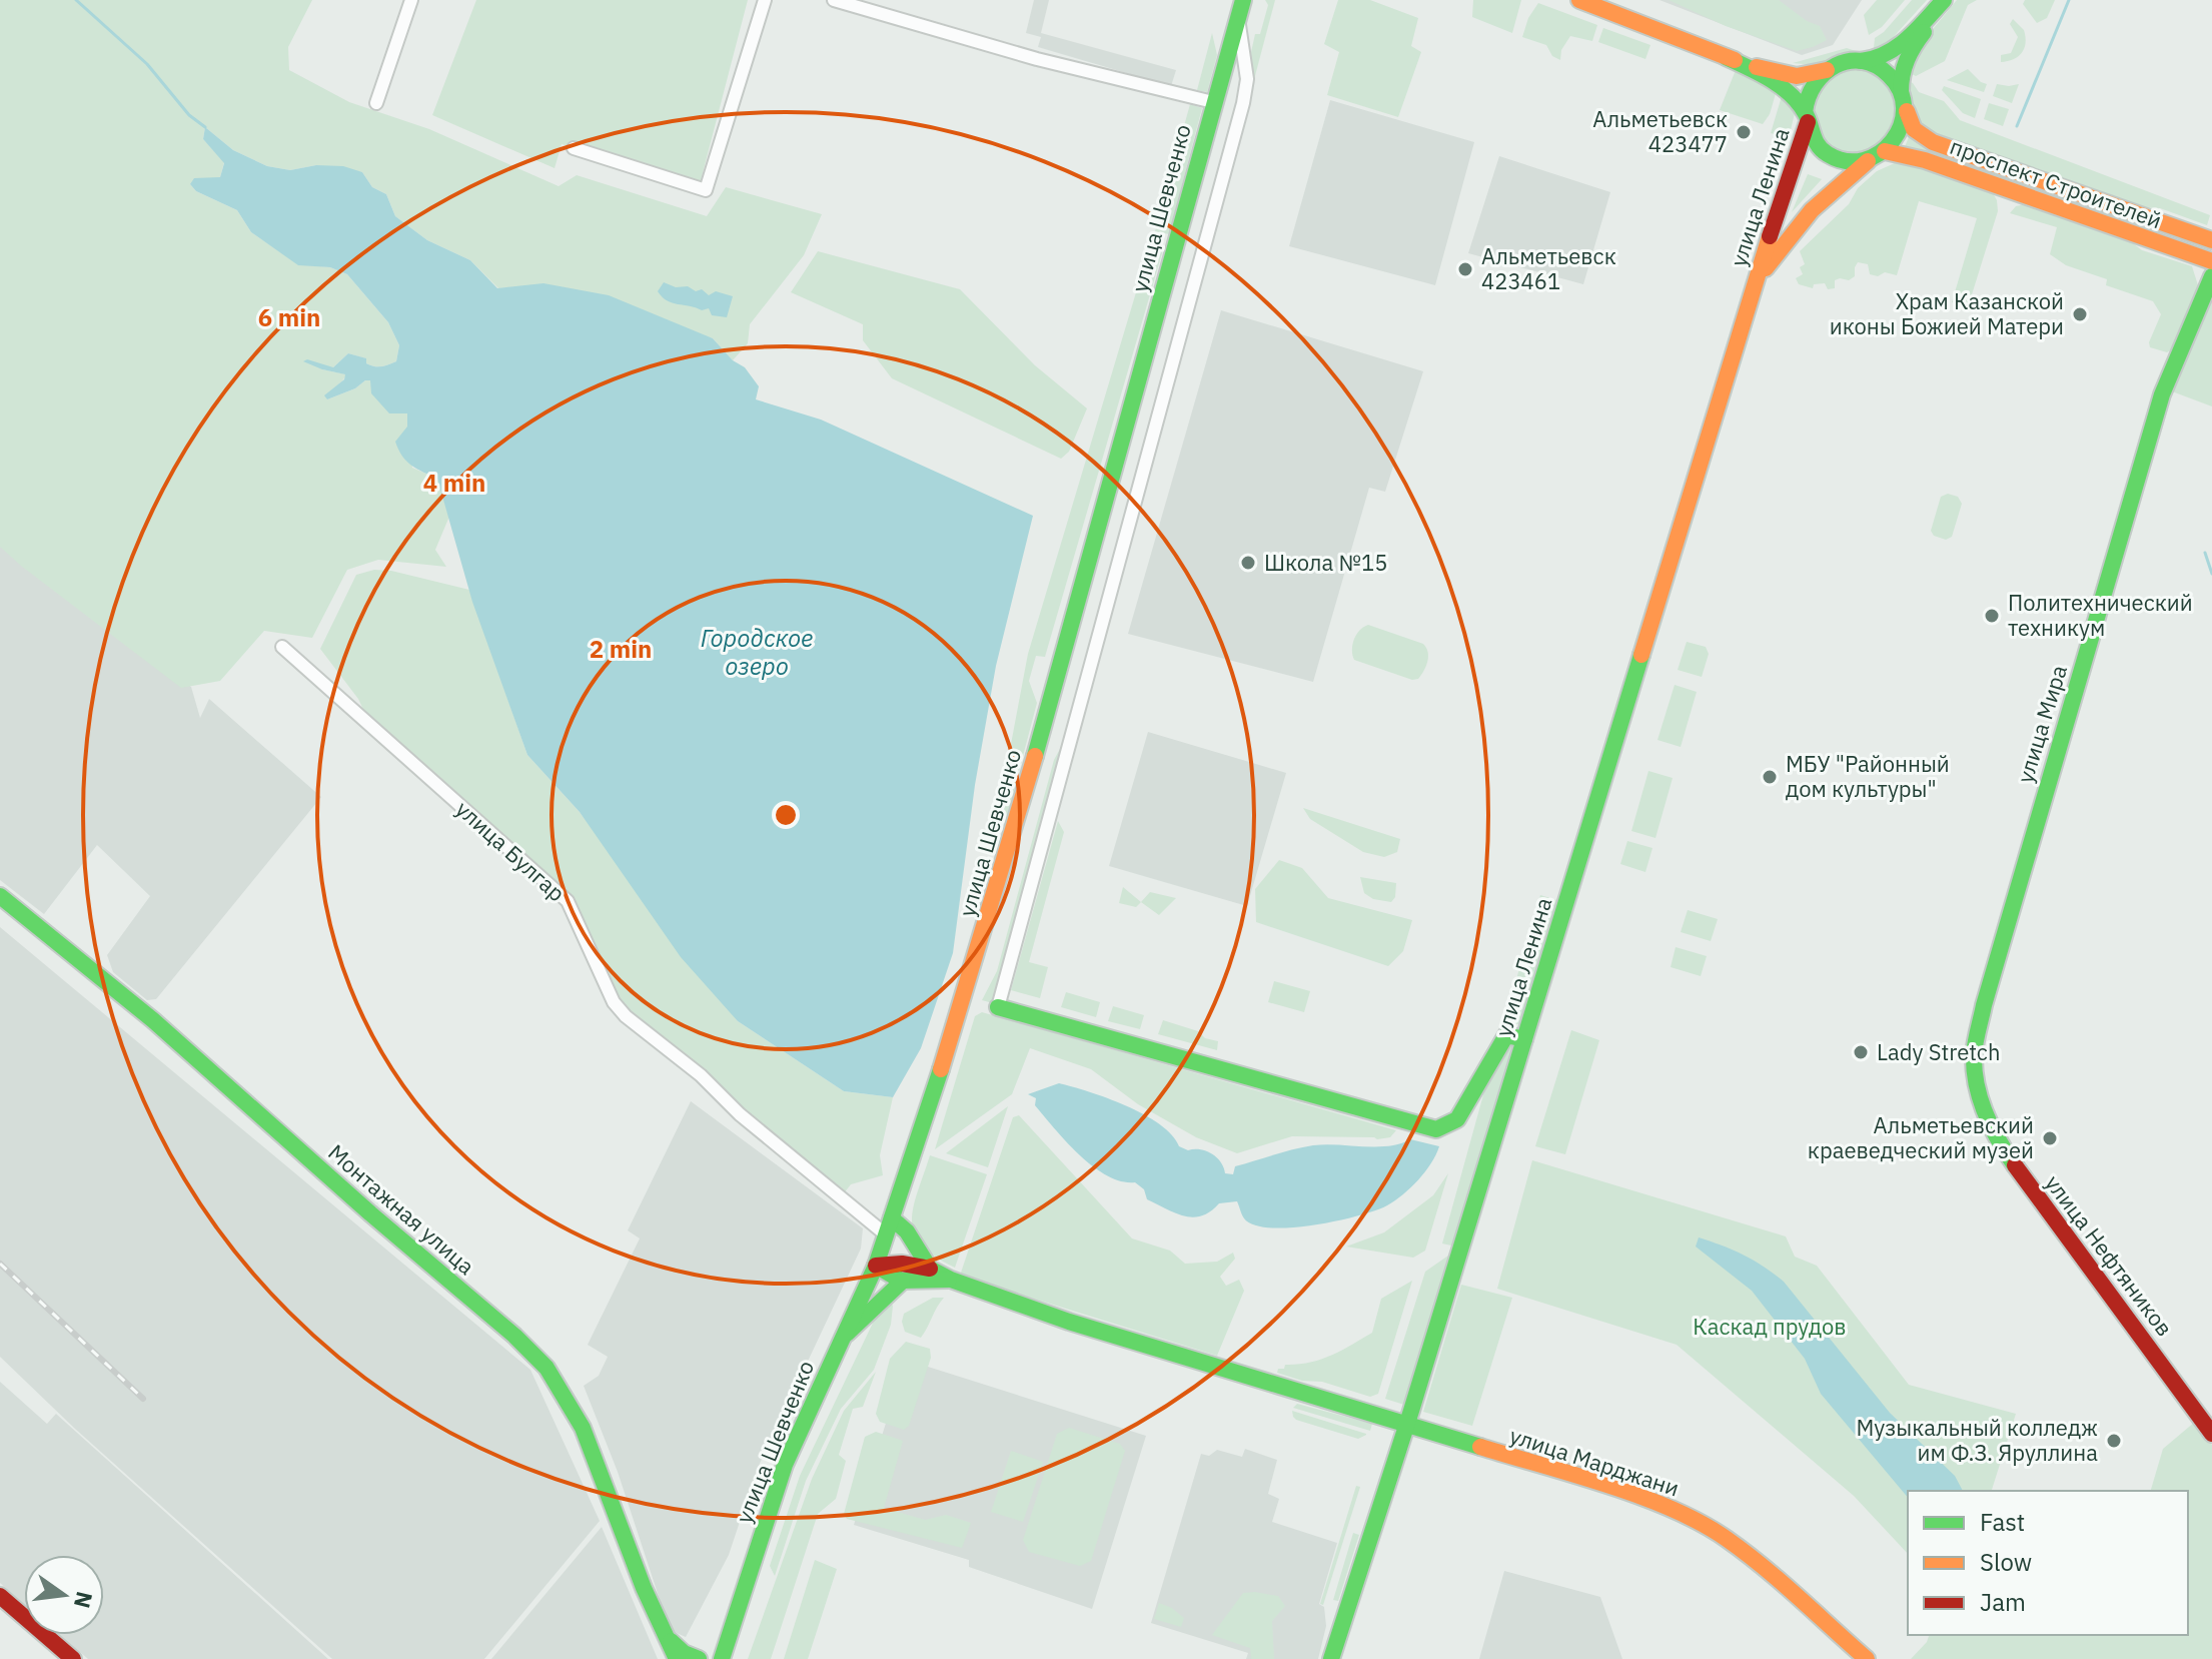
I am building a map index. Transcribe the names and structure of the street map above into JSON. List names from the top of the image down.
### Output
{
  "streets": {
    "street": [
      "проспект Строителей",
      "улица Ленина",
      "улица Шевченко",
      "улица Мира",
      "улица Булгар",
      "Монтажная улица",
      "улица Нефтяников",
      "улица Марджани"
    ]
  },
  "crossings": [
    ["проспект Строителей", "улица Ленина"],
    ["улица Ленина", "улица Марджани"],
    ["улица Шевченко", "улица Булгар"],
    ["улица Мира", "улица Нефтяников"]
  ],
  "water": ["Городское озеро"],
  "parks": ["Каскад прудов"],
  "places": [
    "Альметьевск 423477",
    "Альметьевск 423461",
    "Храм Казанской иконы Божией Матери",
    "Школа №15",
    "Политехнический техникум",
    "МБУ \"Районный дом культуры\"",
    "Lady Stretch",
    "Альметьевский краеведческий музей",
    "Музыкальный колледж им Ф.З. Яруллина"
  ],
  "legend": ["Fast", "Slow", "Jam"],
  "north": "right",
  "rings": ["6 min", "4 min", "2 min"]
}
